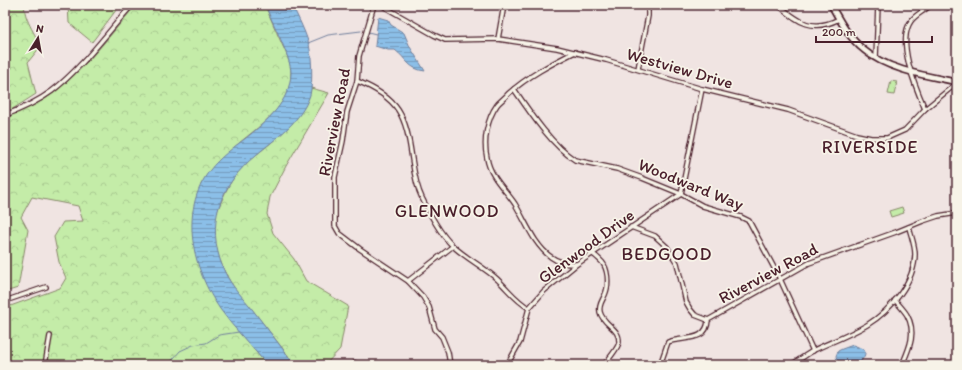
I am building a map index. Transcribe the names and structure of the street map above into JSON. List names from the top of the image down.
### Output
{
  "streets": {
    "street": [
      "Westview Drive",
      "Riverview Road",
      "Woodward Way",
      "Glenwood Drive"
    ]
  },
  "crossings": [
    ["Riverview Road", "Woodward Way"],
    ["Woodward Way", "Glenwood Drive"]
  ],
  "districts": ["RIVERSIDE", "GLENWOOD", "BEDGOOD"],
  "scale_bar": "200 m",
  "north": "top"
}
